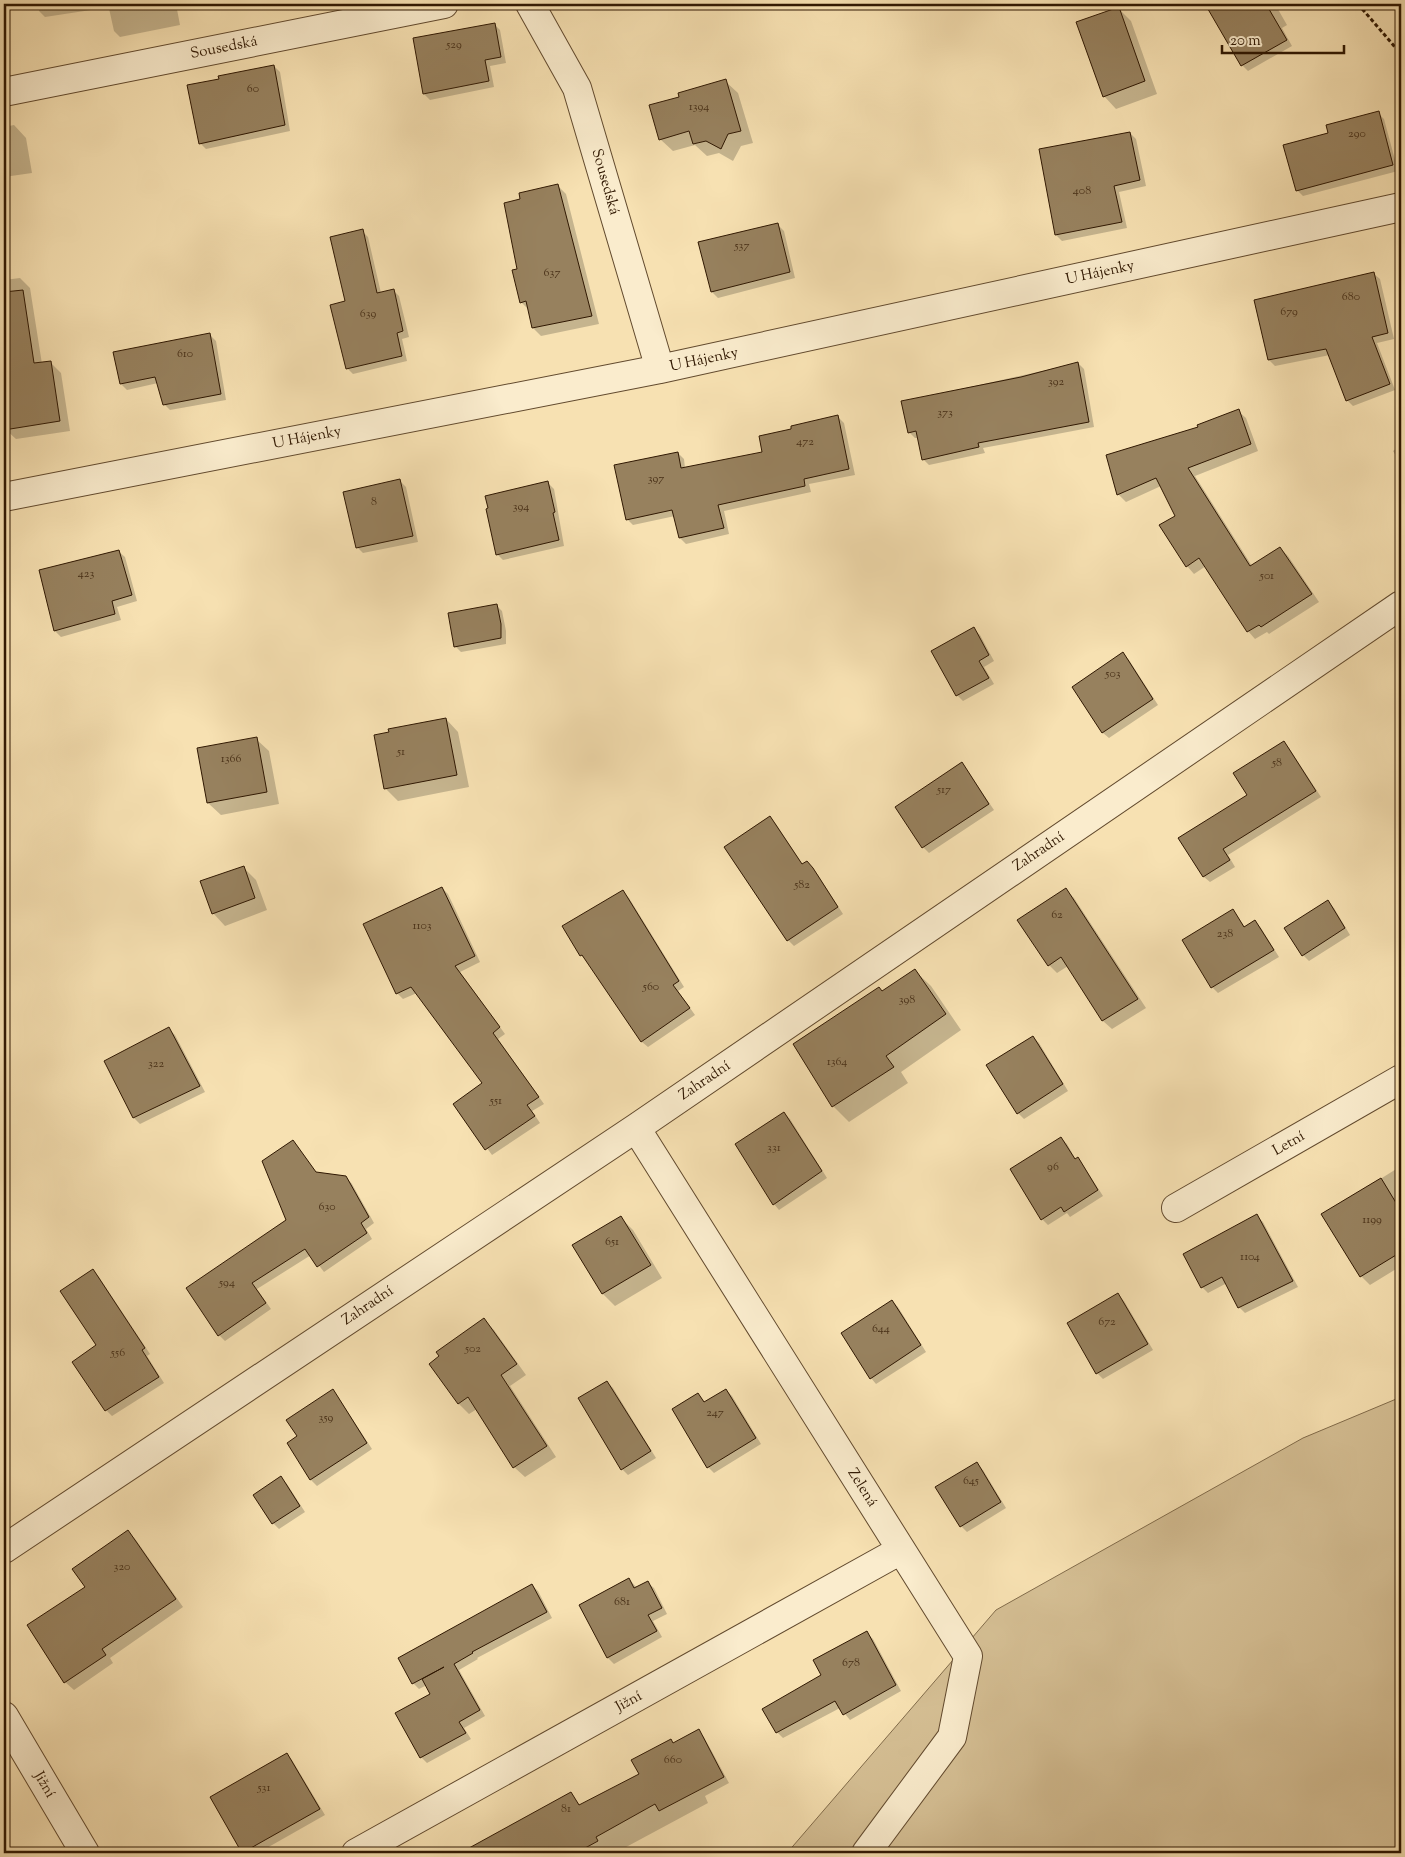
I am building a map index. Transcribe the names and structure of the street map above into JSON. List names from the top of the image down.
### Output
{
  "streets": {
    "street": [
      "Sousedská",
      "U Hájenky",
      "Zahradní",
      "Letní",
      "Zelená",
      "Jižní"
    ]
  },
  "crossings": [
    ["Sousedská", "U Hájenky"],
    ["Zahradní", "Zelená"],
    ["Zelená", "Jižní"]
  ],
  "house_numbers": [
    "529",
    "60",
    "1394",
    "290",
    "408",
    "537",
    "637",
    "680",
    "679",
    "639",
    "610",
    "392",
    "373",
    "472",
    "397",
    "8",
    "394",
    "423",
    "501",
    "503",
    "51",
    "1366",
    "58",
    "517",
    "582",
    "62",
    "1103",
    "238",
    "560",
    "398",
    "1364",
    "322",
    "551",
    "331",
    "96",
    "630",
    "1199",
    "651",
    "1104",
    "594",
    "672",
    "644",
    "502",
    "556",
    "247",
    "359",
    "645",
    "320",
    "681",
    "678",
    "660",
    "531",
    "81"
  ],
  "scale_bar": "20 m"
}
